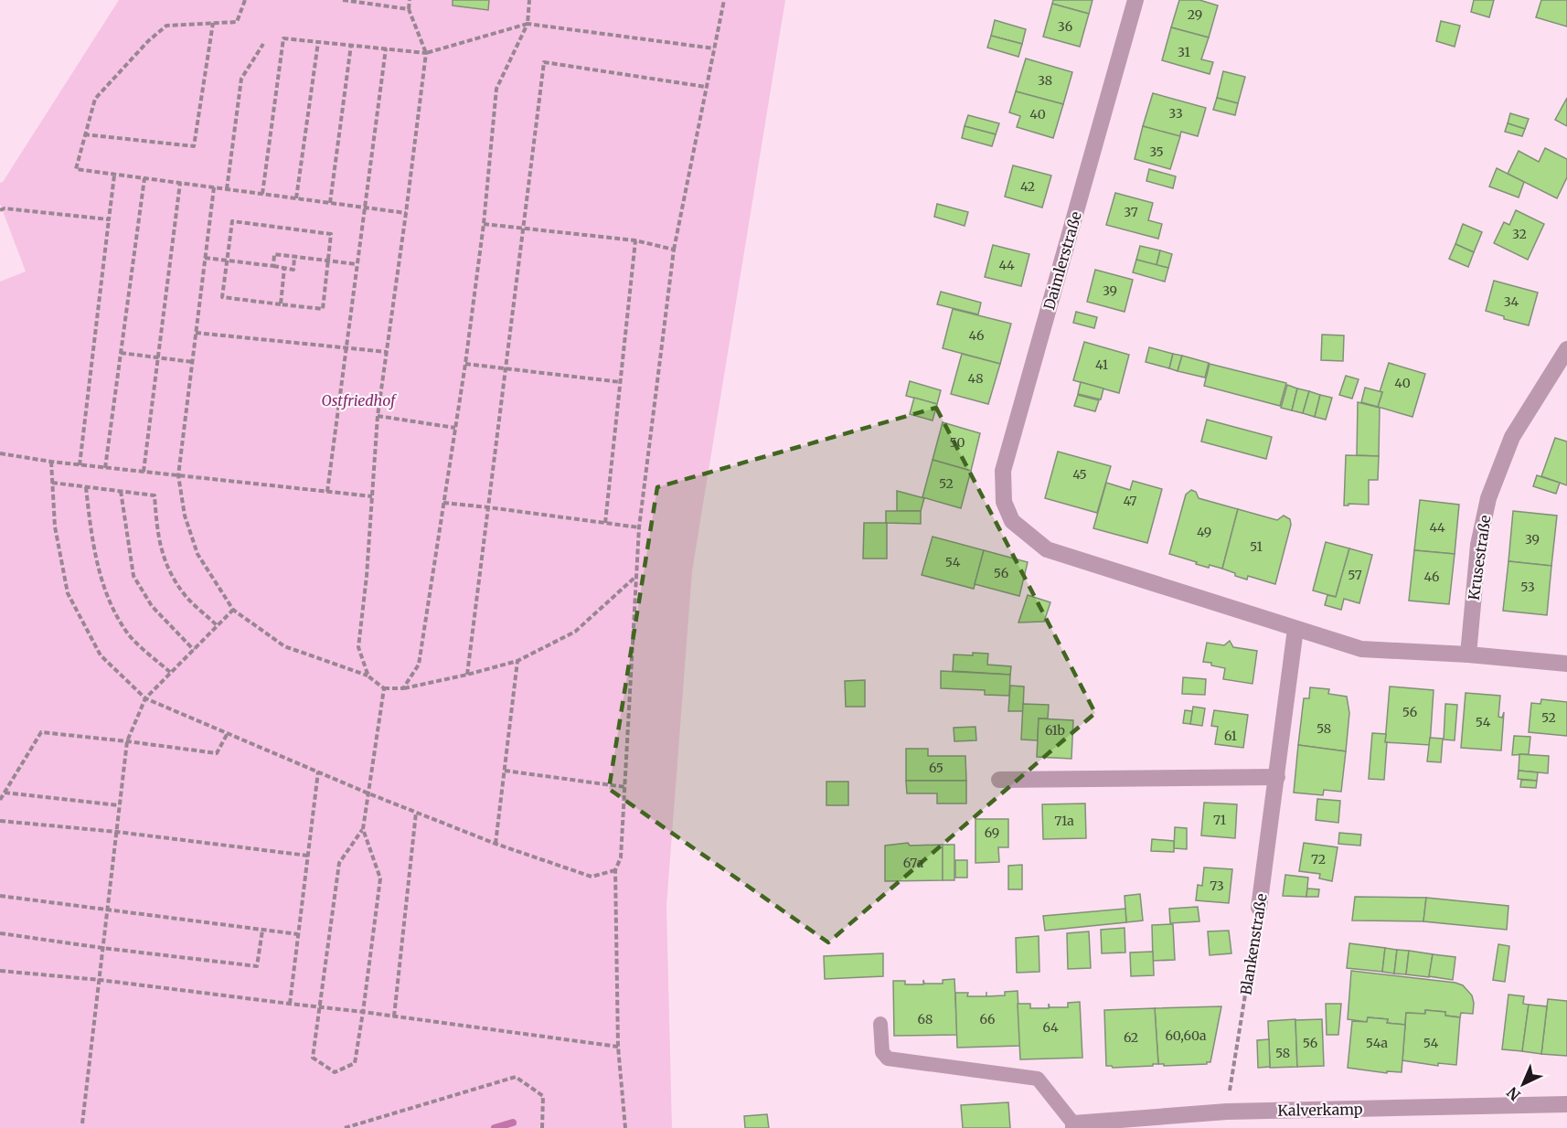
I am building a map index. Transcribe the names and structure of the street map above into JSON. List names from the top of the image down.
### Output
{
  "streets": {
    "street": [
      "Daimlerstraße",
      "Krusestraße",
      "Blankenstraße",
      "Kalverkamp"
    ]
  },
  "crossings": [
    ["Daimlerstraße", "Blankenstraße"],
    ["Blankenstraße", "Kalverkamp"]
  ],
  "parks": ["Ostfriedhof"],
  "house_numbers": [
    "29",
    "36",
    "31",
    "38",
    "33",
    "40",
    "35",
    "42",
    "37",
    "32",
    "44",
    "39",
    "34",
    "46",
    "41",
    "48",
    "40",
    "50",
    "45",
    "52",
    "47",
    "44",
    "49",
    "39",
    "51",
    "54",
    "56",
    "57",
    "46",
    "53",
    "56",
    "52",
    "54",
    "58",
    "61b",
    "61",
    "65",
    "71",
    "71a",
    "69",
    "72",
    "67a",
    "73",
    "68",
    "66",
    "64",
    "60,60a",
    "62",
    "56",
    "54a",
    "54",
    "58"
  ],
  "north": "bottom left"
}
